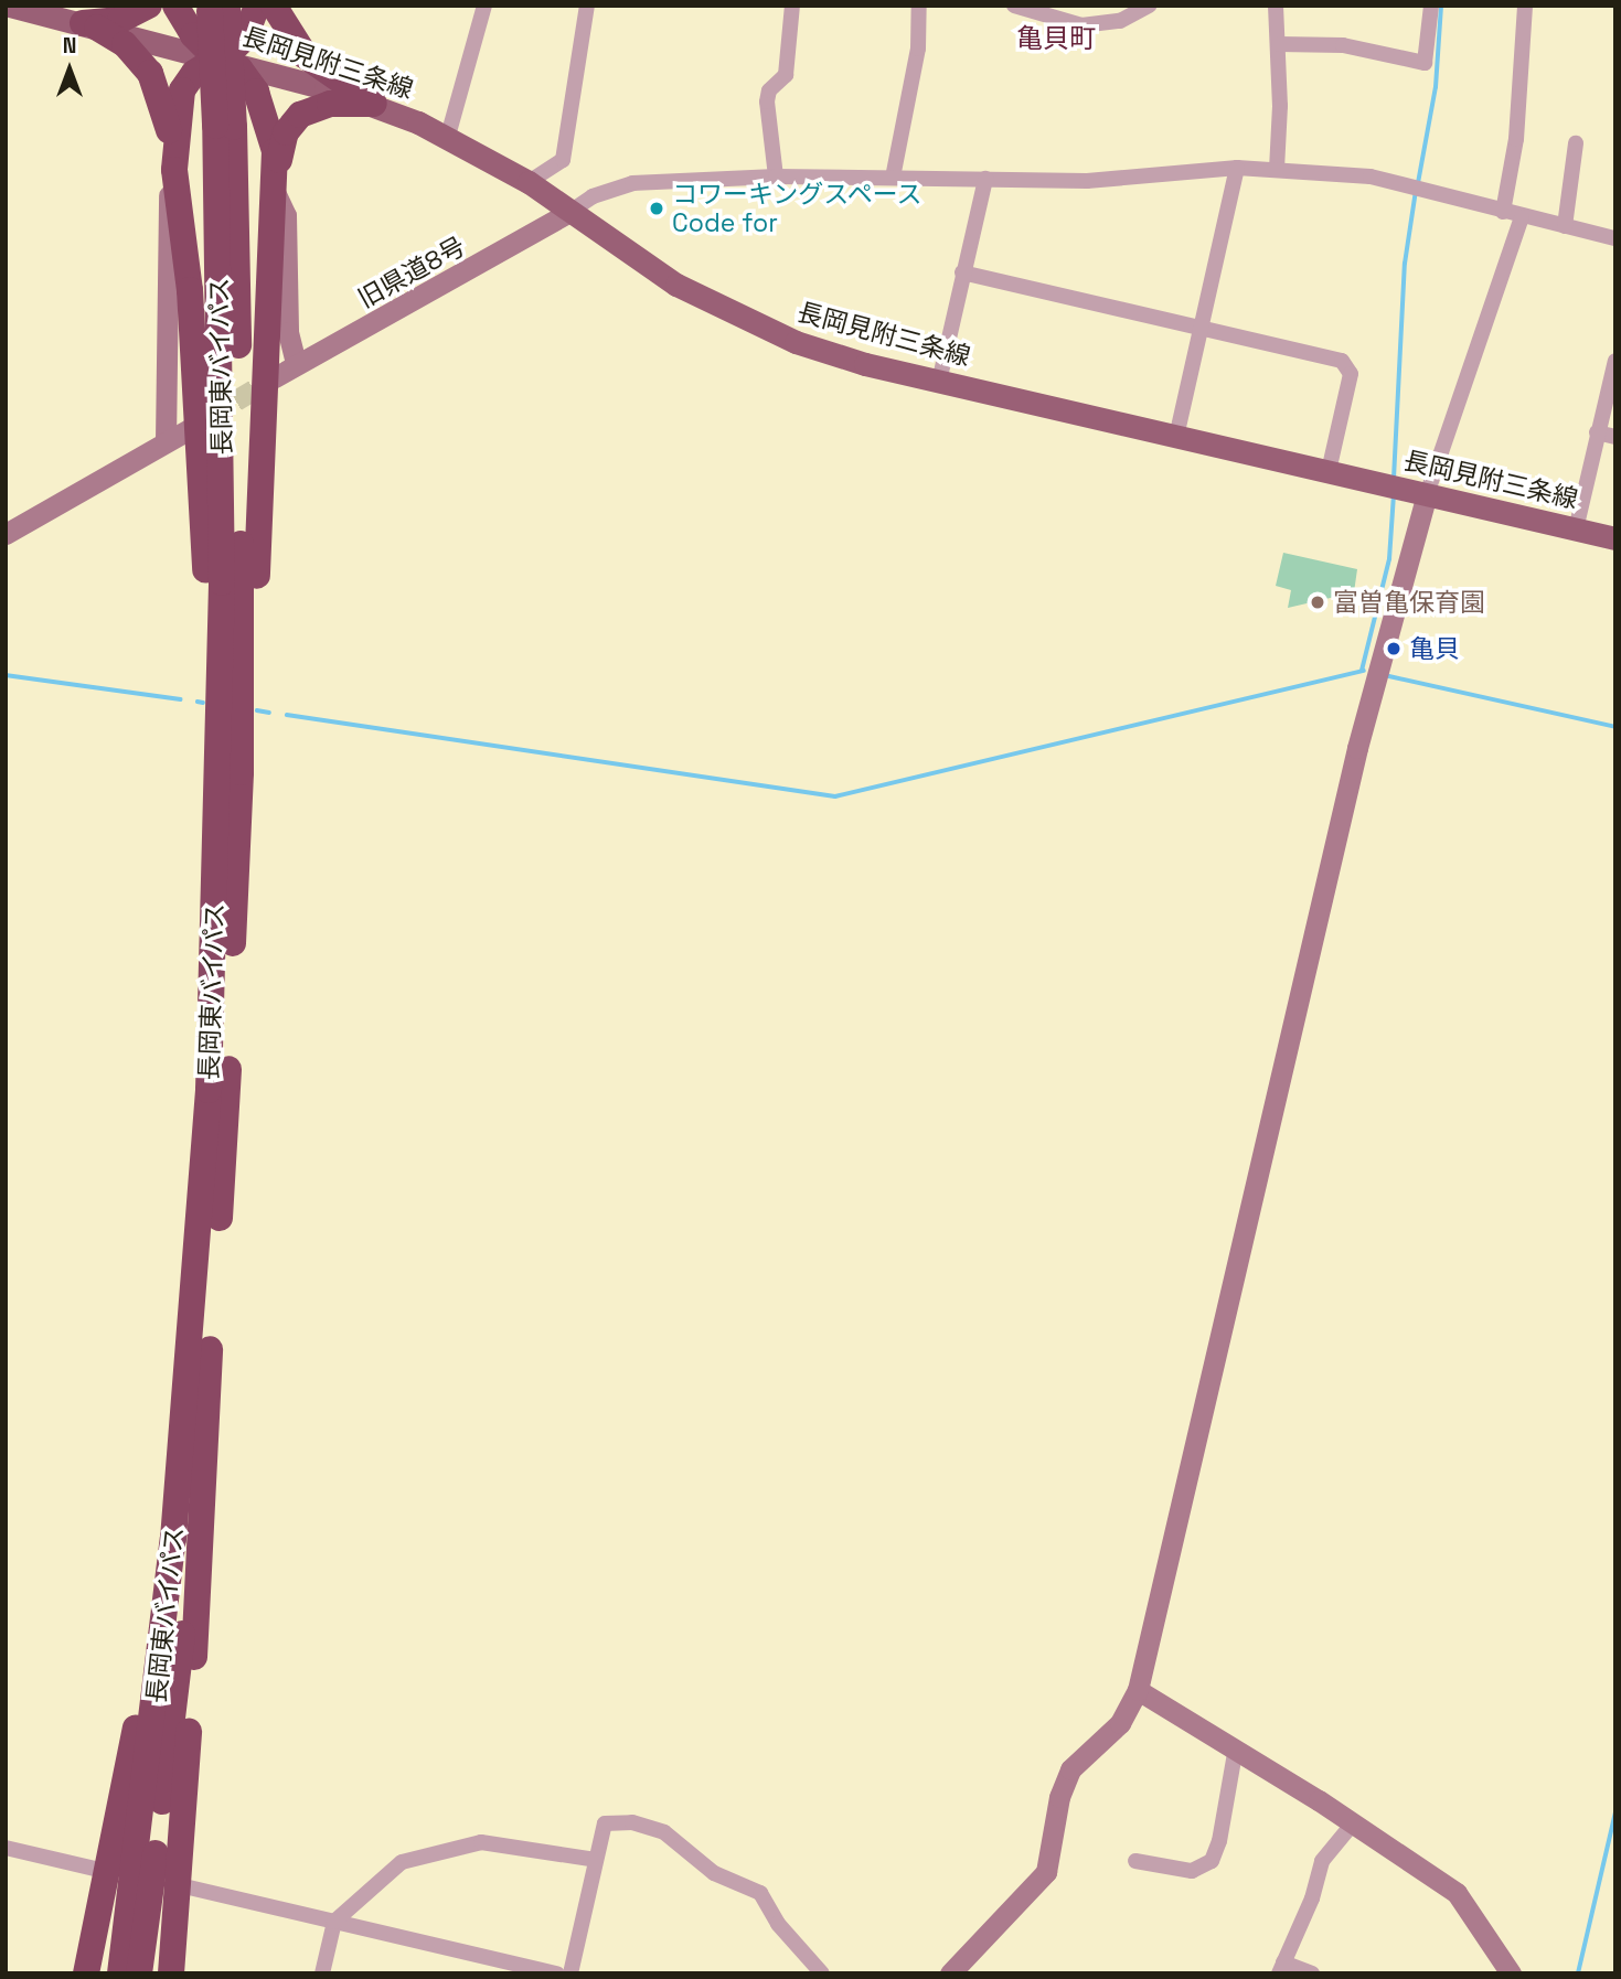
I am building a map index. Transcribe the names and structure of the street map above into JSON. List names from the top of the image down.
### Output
{
  "streets": {
    "highway": ["長岡東バイパス"],
    "main road": ["長岡見附三条線"],
    "street": ["旧県道8号"]
  },
  "crossings": [
    ["長岡見附三条線", "旧県道8号"]
  ],
  "districts": ["亀貝町"],
  "places": ["コワーキングスペース Code for", "富曽亀保育園", "亀貝"],
  "north": "top"
}
